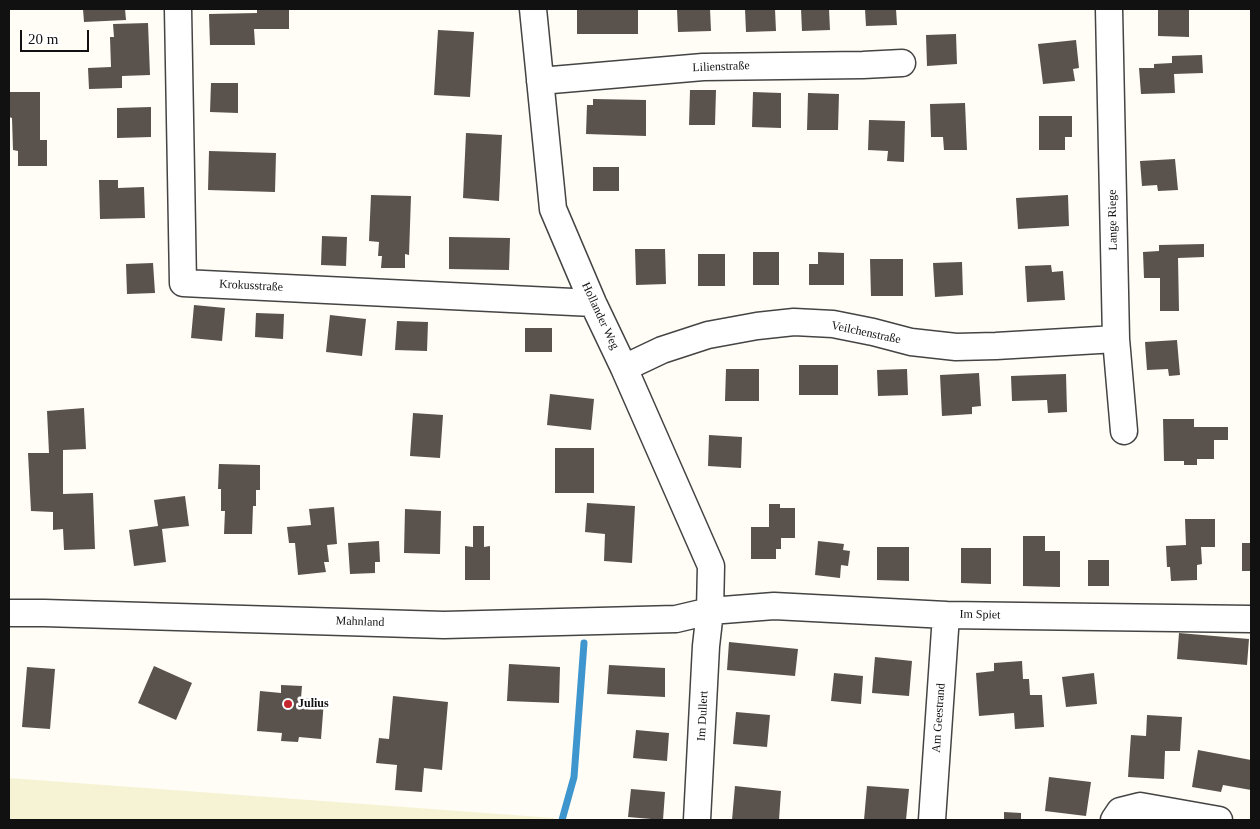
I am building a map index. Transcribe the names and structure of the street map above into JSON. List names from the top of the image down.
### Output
{
  "streets": {
    "street": [
      "Lilienstraße",
      "Lange Riege",
      "Krokusstraße",
      "Hollander Weg",
      "Veilchenstraße",
      "Im Spiet",
      "Mahnland",
      "Im Dullert",
      "Am Geestrand"
    ]
  },
  "crossings": [
    ["Lilienstraße", "Hollander Weg"],
    ["Lange Riege", "Veilchenstraße"],
    ["Krokusstraße", "Hollander Weg"],
    ["Hollander Weg", "Veilchenstraße"],
    ["Hollander Weg", "Im Spiet"],
    ["Hollander Weg", "Mahnland"],
    ["Hollander Weg", "Im Dullert"],
    ["Im Spiet", "Mahnland"],
    ["Im Spiet", "Im Dullert"],
    ["Im Spiet", "Am Geestrand"],
    ["Mahnland", "Im Dullert"]
  ],
  "places": ["Julius"],
  "scale_bar": "20 m"
}
